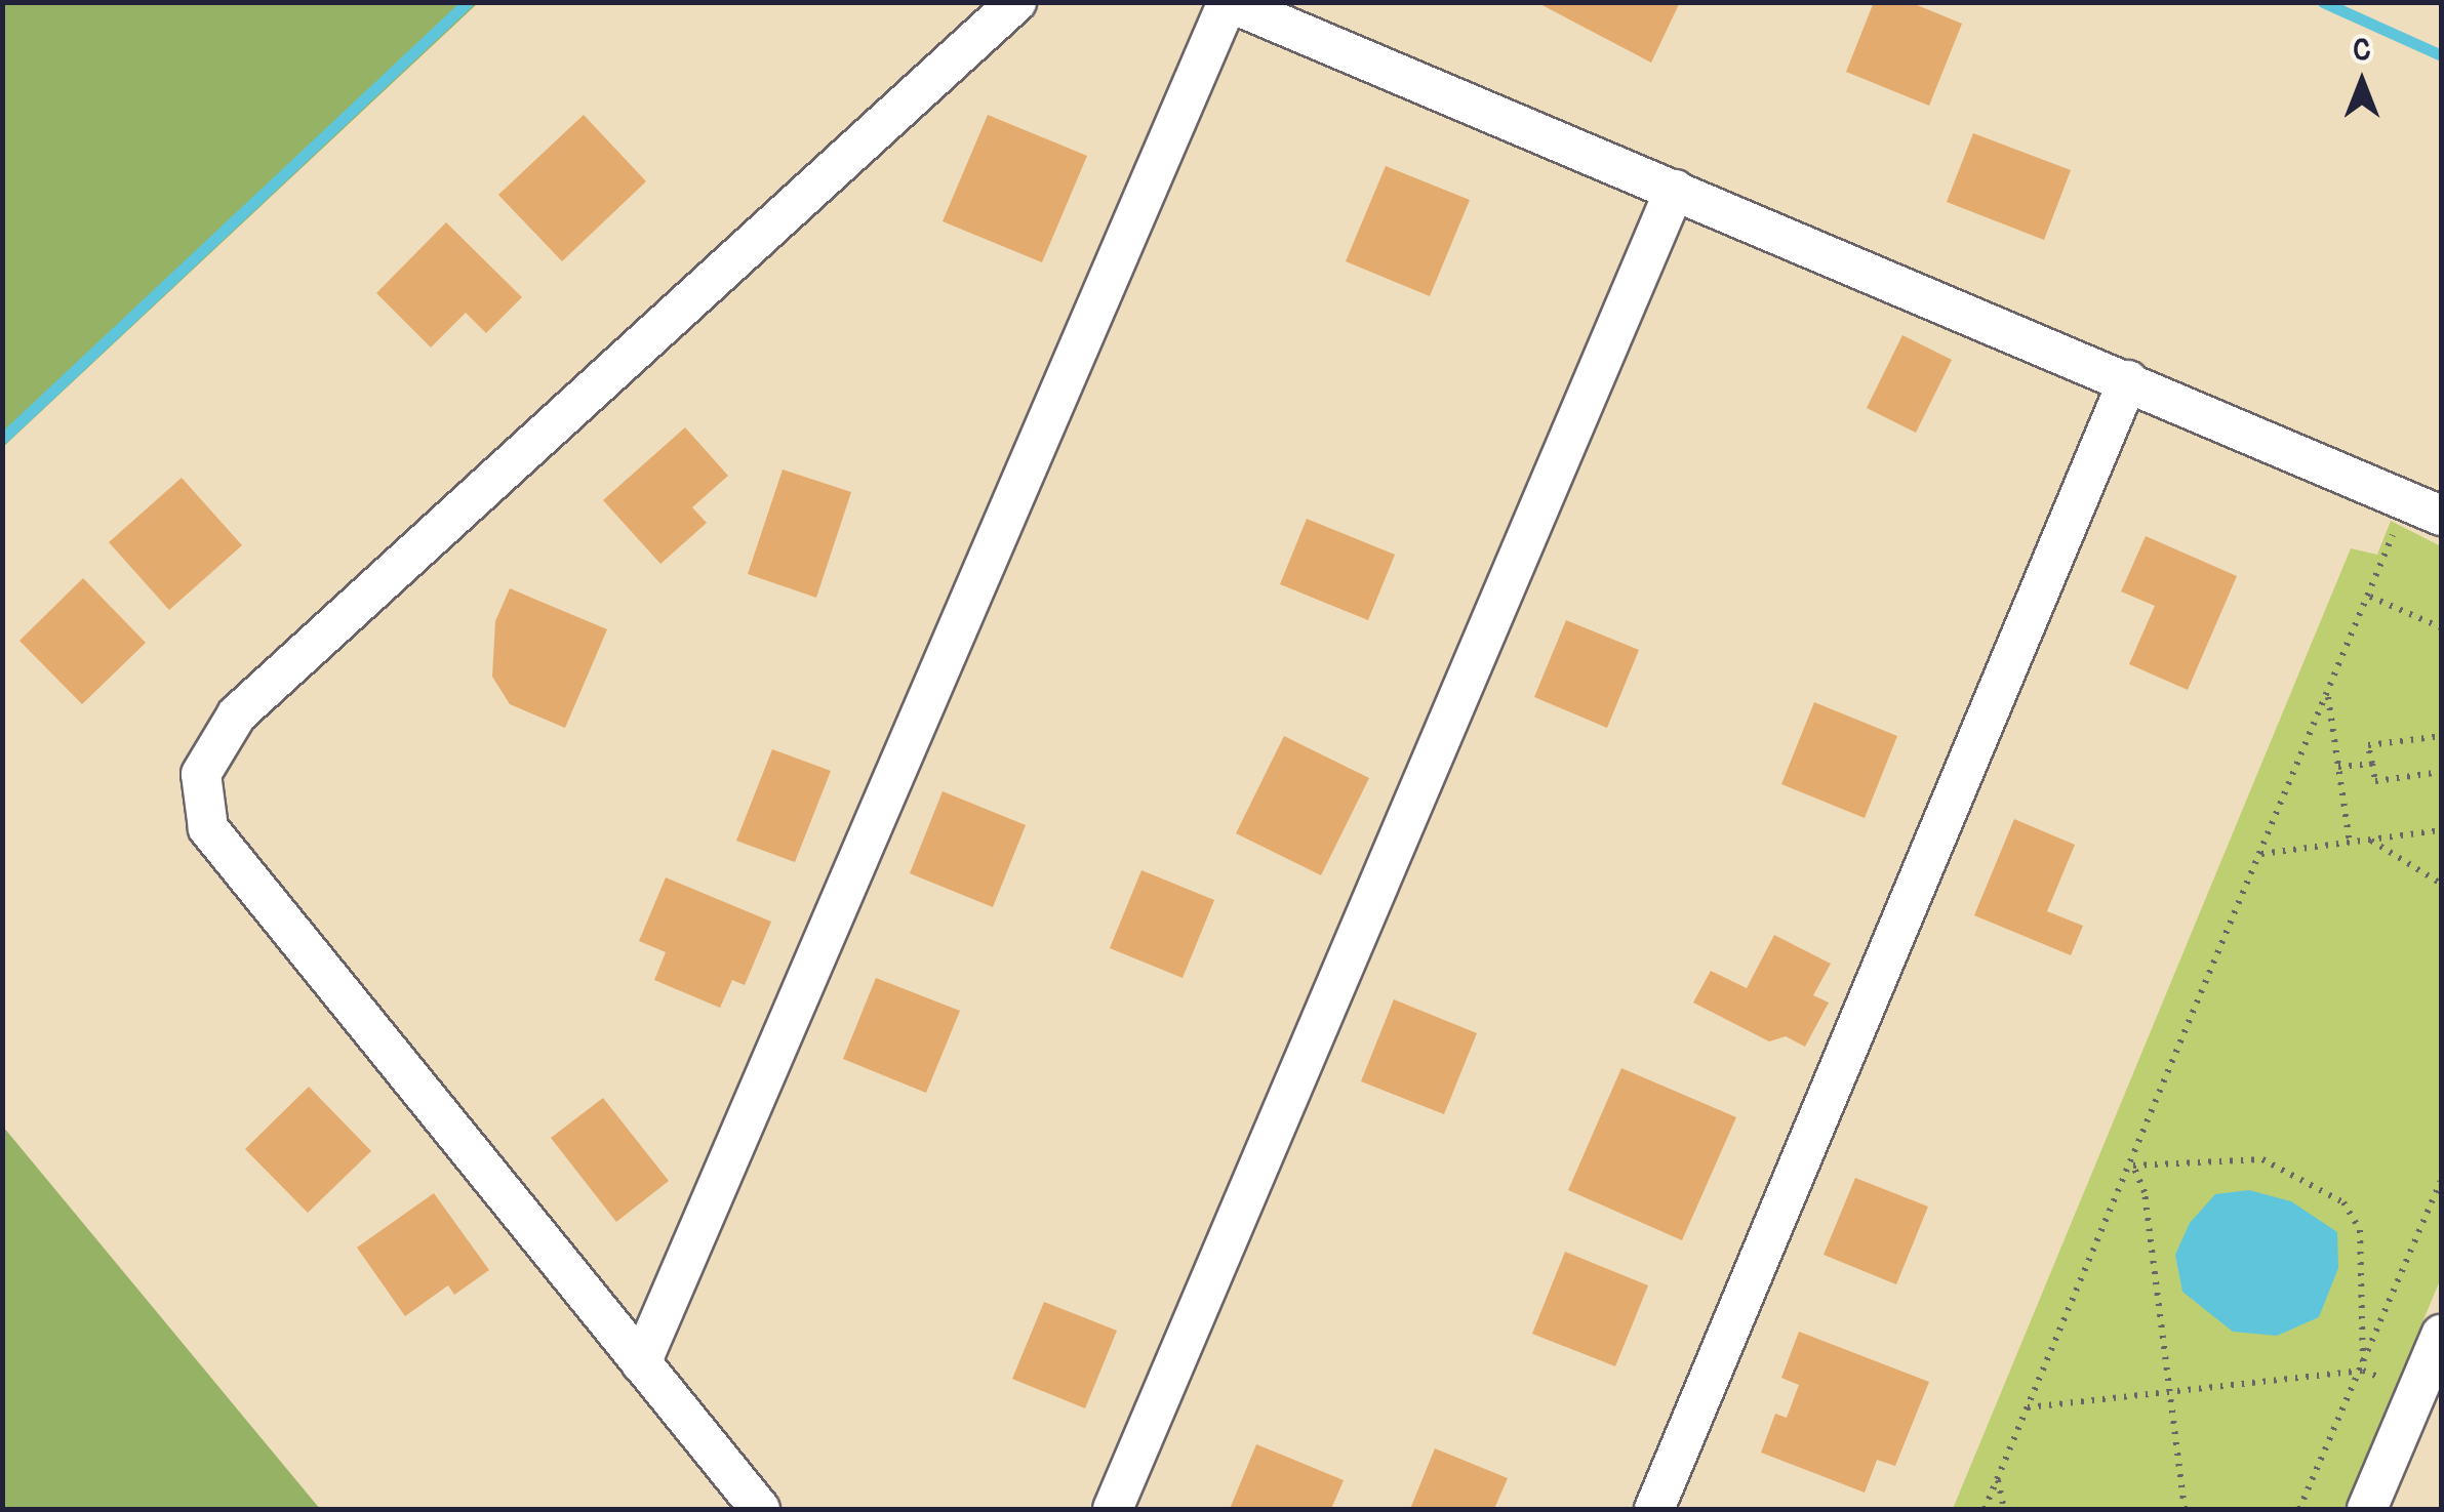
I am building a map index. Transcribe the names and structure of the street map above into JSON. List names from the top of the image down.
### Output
{
  "north": "top"
}
